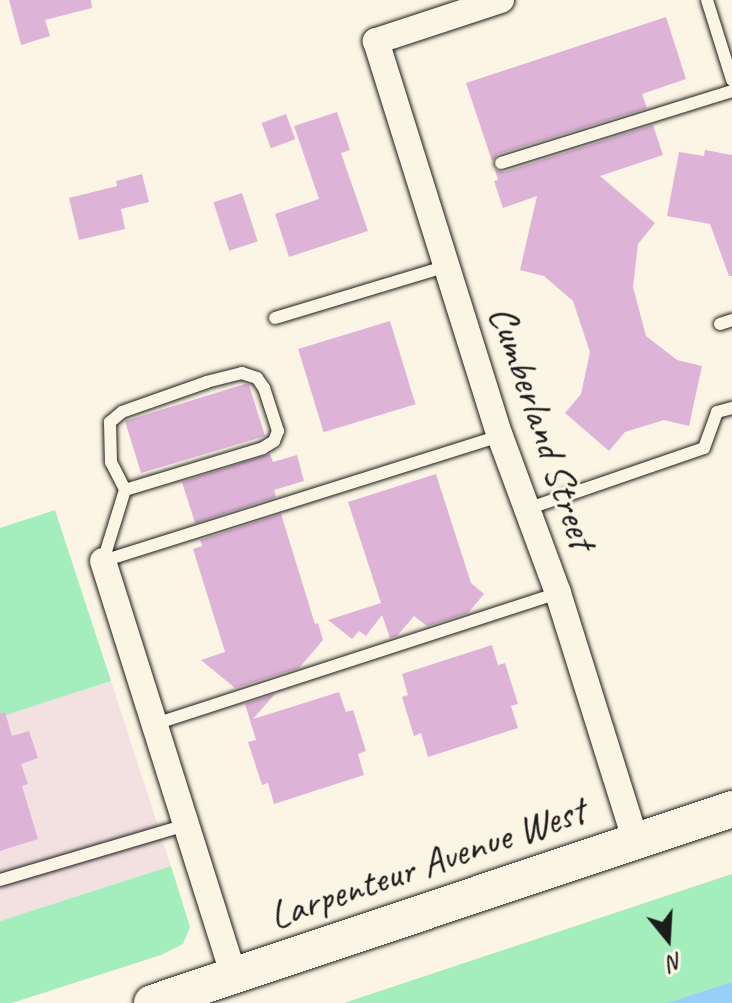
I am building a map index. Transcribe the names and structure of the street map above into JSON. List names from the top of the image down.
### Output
{
  "streets": {
    "main road": ["Larpenteur Avenue West"],
    "street": ["Cumberland Street"]
  },
  "crossings": [
    ["Cumberland Street", "Larpenteur Avenue West"]
  ],
  "north": "bottom"
}
